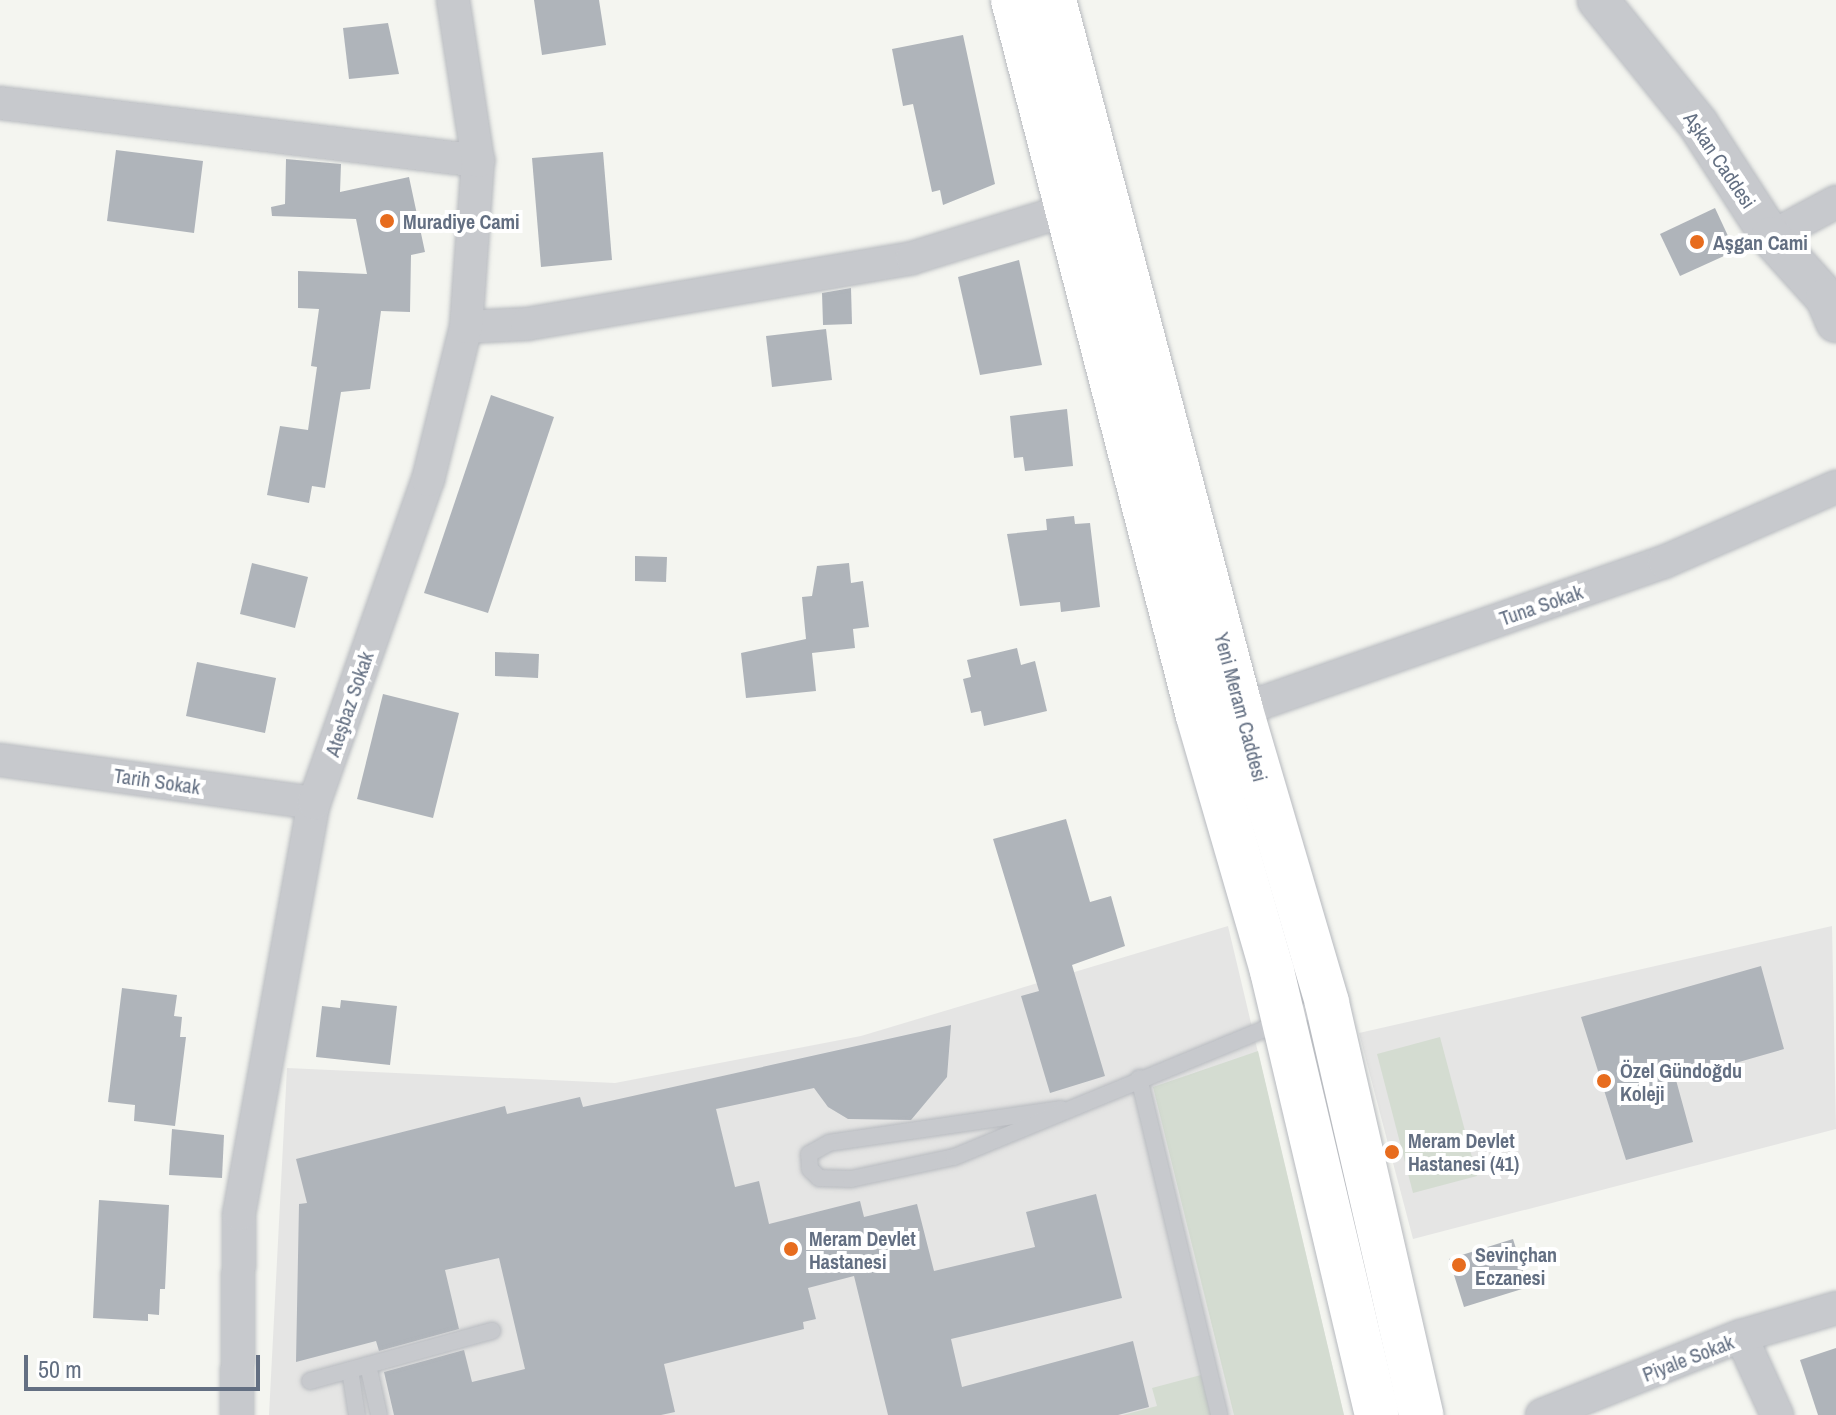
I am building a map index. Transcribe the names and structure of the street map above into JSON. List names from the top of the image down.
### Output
{
  "streets": {
    "main road": ["Yeni Meram Caddesi"],
    "street": [
      "Aşkan Caddesi",
      "Tuna Sokak",
      "Ateşbaz Sokak",
      "Tarih Sokak",
      "Piyale Sokak"
    ]
  },
  "crossings": [
    ["Tuna Sokak", "Yeni Meram Caddesi"],
    ["Ateşbaz Sokak", "Tarih Sokak"]
  ],
  "places": [
    "Muradiye Cami",
    "Aşgan Cami",
    "Özel Gündoğdu Koleji",
    "Meram Devlet Hastanesi (41)",
    "Meram Devlet Hastanesi",
    "Sevinçhan Eczanesi"
  ],
  "scale_bar": "50 m"
}
